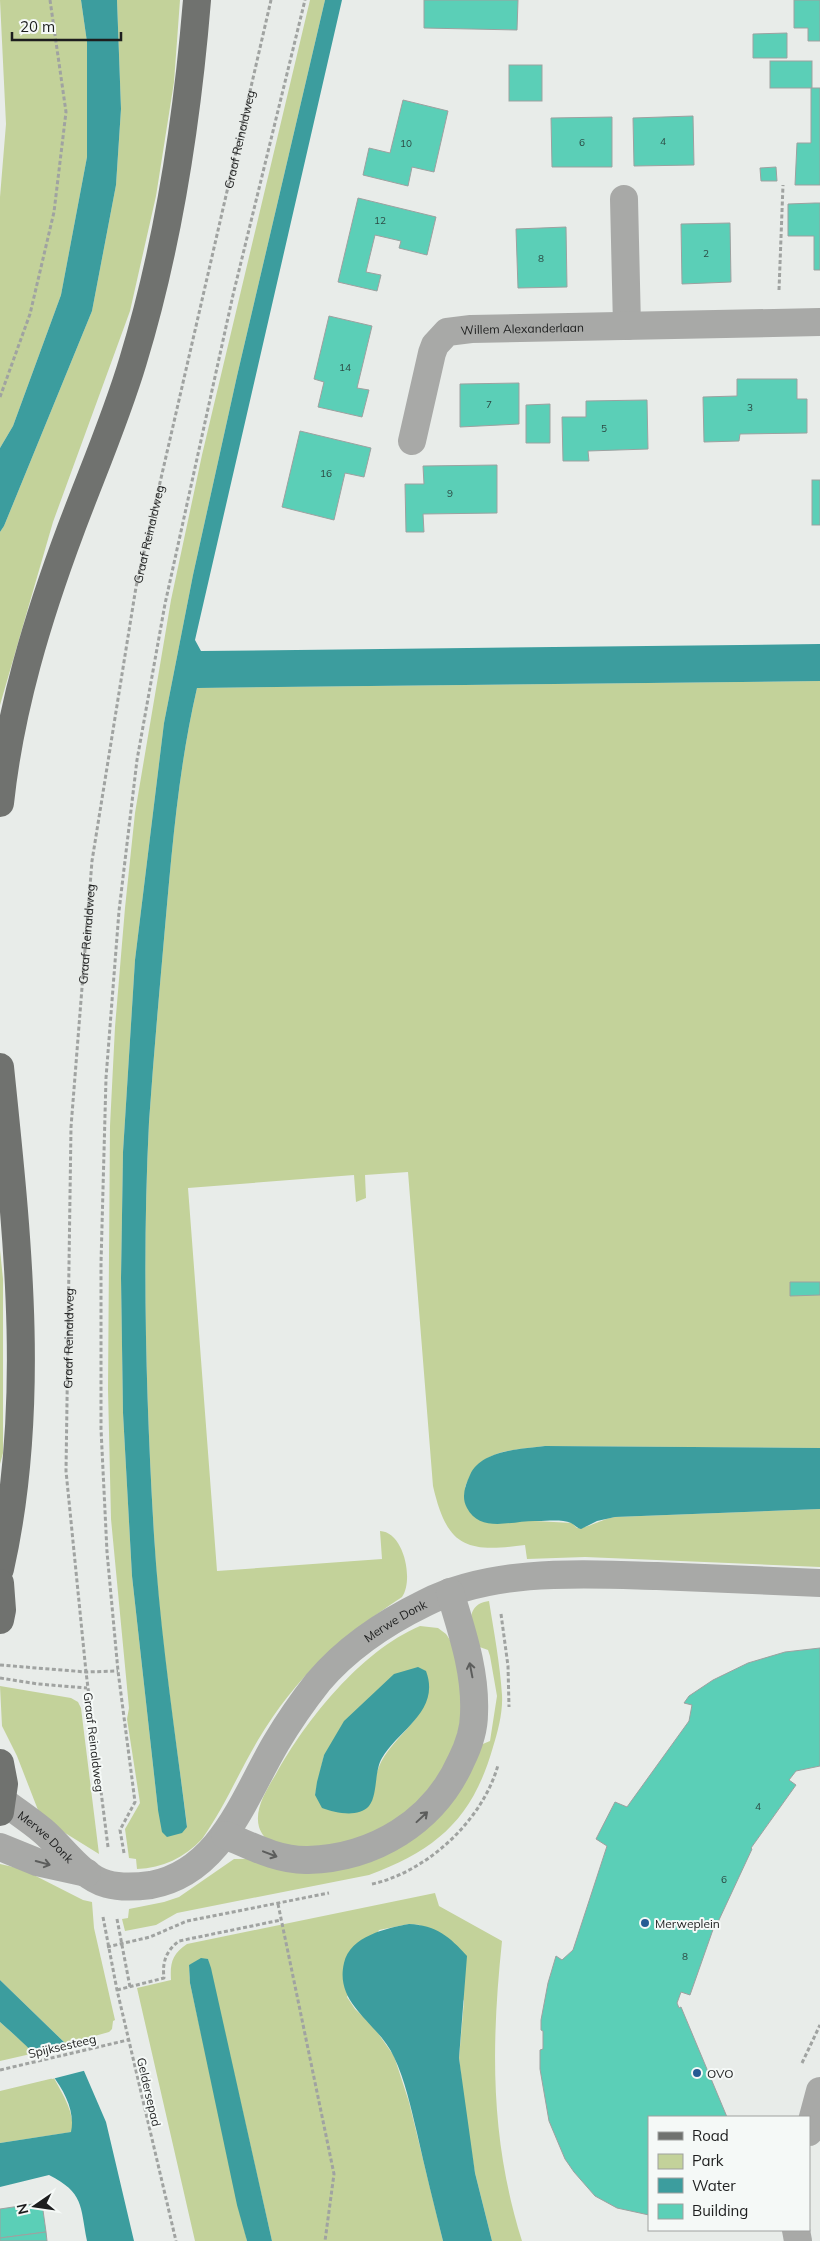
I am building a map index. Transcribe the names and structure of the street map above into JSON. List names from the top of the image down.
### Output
{
  "streets": {
    "street": ["Willem Alexanderlaan", "Merwe Donk"],
    "path": ["Graaf Reinaldweg", "Spijksesteeg", "Geldersepad"]
  },
  "crossings": [
    ["Graaf Reinaldweg", "Merwe Donk"],
    ["Spijksesteeg", "Geldersepad"]
  ],
  "places": ["Merweplein", "OVO"],
  "house_numbers": [
    "4",
    "6",
    "10",
    "12",
    "2",
    "8",
    "14",
    "7",
    "3",
    "5",
    "16",
    "9",
    "4",
    "6",
    "8"
  ],
  "legend": [
    "Road",
    "Park",
    "Water",
    "Building"
  ],
  "scale_bar": "20 m",
  "north": "left"
}
